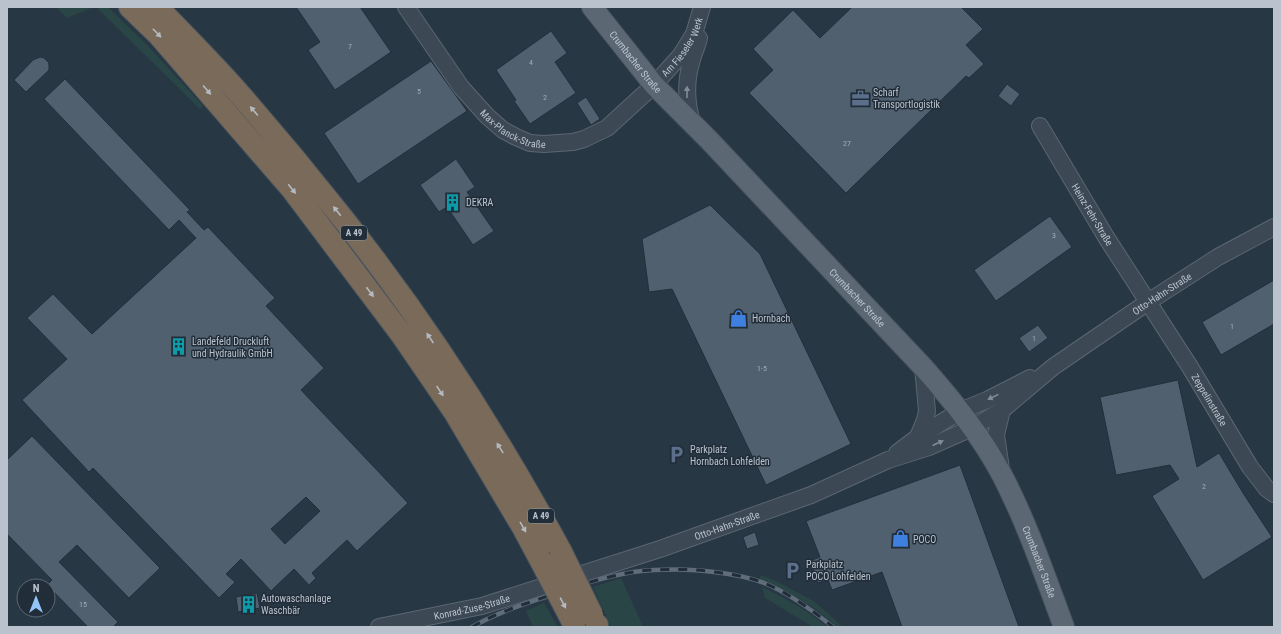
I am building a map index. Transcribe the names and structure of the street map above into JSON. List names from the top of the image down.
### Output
{
  "streets": {
    "highway": ["A 49"],
    "main road": ["Crumbacher Straße"],
    "street": [
      "Am Fieseler Werk",
      "Max-Planck-Straße",
      "Heinz-Fehr-Straße",
      "Otto-Hahn-Straße",
      "Zeppelinstraße",
      "Konrad-Zuse-Straße"
    ]
  },
  "crossings": [
    ["Am Fieseler Werk", "Crumbacher Straße"],
    ["Am Fieseler Werk", "Max-Planck-Straße"],
    ["Crumbacher Straße", "Max-Planck-Straße"],
    ["Crumbacher Straße", "Otto-Hahn-Straße"],
    ["Heinz-Fehr-Straße", "Otto-Hahn-Straße"],
    ["Heinz-Fehr-Straße", "Zeppelinstraße"],
    ["Otto-Hahn-Straße", "Zeppelinstraße"],
    ["Otto-Hahn-Straße", "Konrad-Zuse-Straße"]
  ],
  "places": {
    "office": ["Scharf Transportlogistik"],
    "building": ["DEKRA", "Landefeld Druckluft und Hydraulik GmbH", "Autowaschanlage Waschbär"],
    "shop": ["Hornbach", "POCO"],
    "parking": ["Parkplatz Hornbach Lohfelden", "Parkplatz POCO Lohfelden"]
  },
  "house_numbers": [
    "7",
    "4",
    "5",
    "2",
    "27",
    "3",
    "1",
    "1",
    "1-5",
    "2",
    "15"
  ],
  "north": "top"
}
